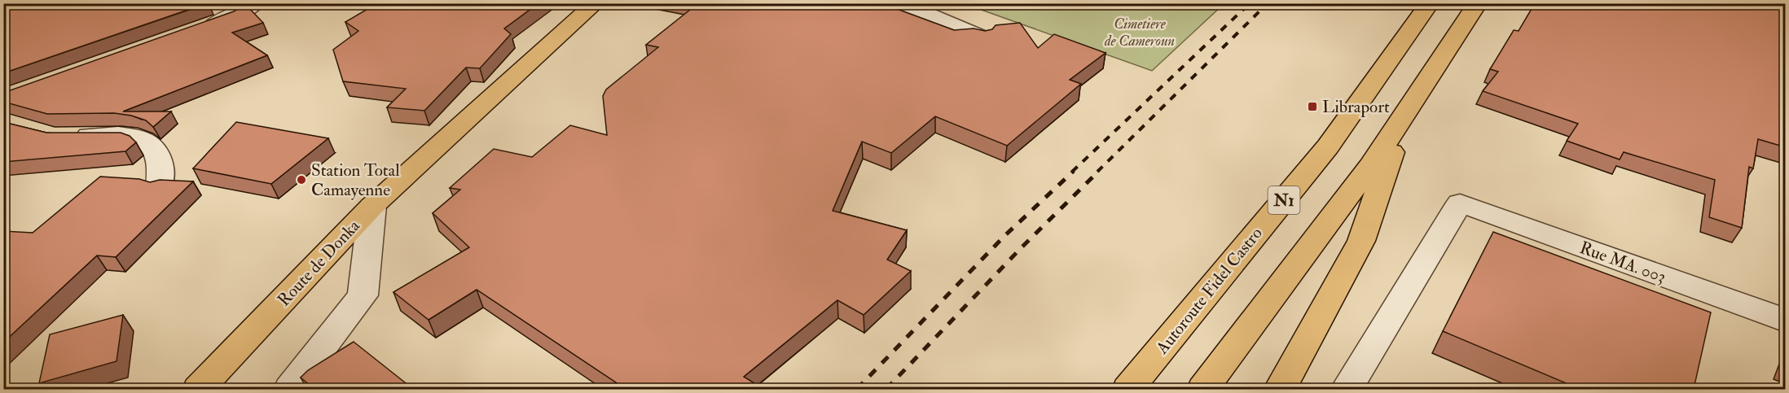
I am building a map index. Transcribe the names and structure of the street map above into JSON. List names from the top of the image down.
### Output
{
  "streets": {
    "main road": ["N1", "Route de Donka", "Autoroute Fidel Castro"],
    "street": ["Rue MA. 003"]
  },
  "parks": ["Cimetiere de Cameroun"],
  "places": {
    "transit": ["Libraport"],
    "other": ["Station Total Camayenne"]
  }
}
